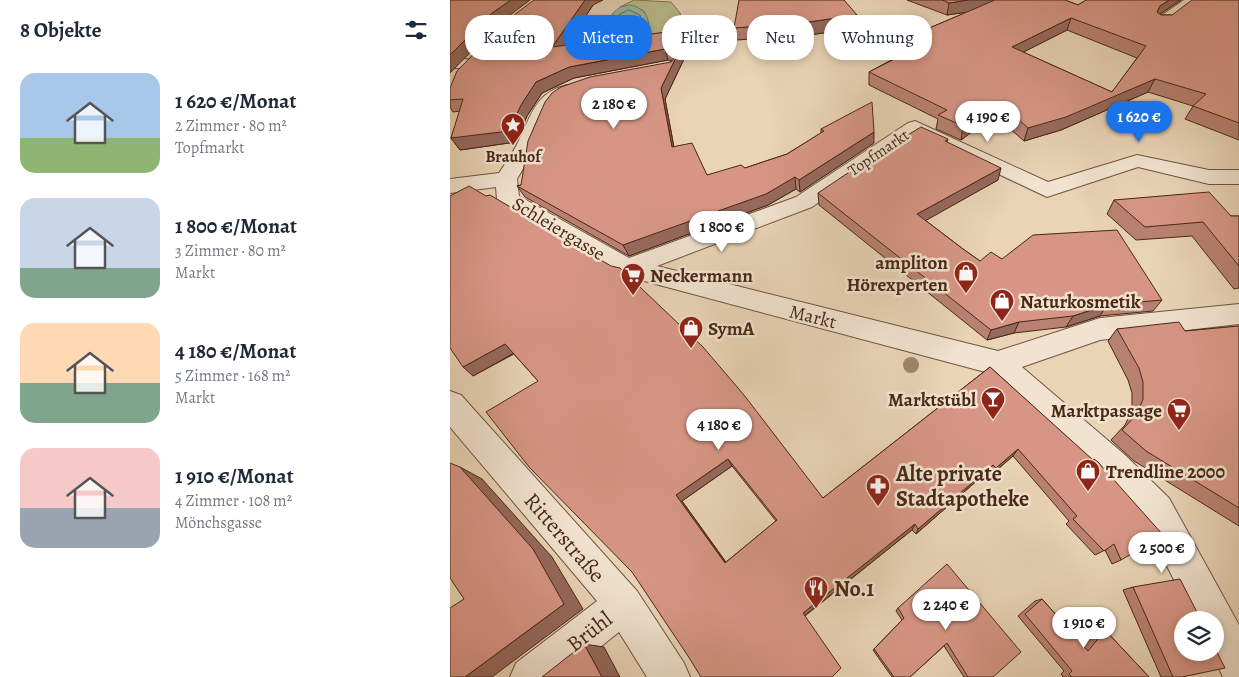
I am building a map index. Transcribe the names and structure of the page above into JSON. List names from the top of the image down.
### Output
{
  "streets": {
    "street": [
      "Topfmarkt",
      "Schleiergasse",
      "Markt",
      "Ritterstraße",
      "Brühl"
    ]
  },
  "crossings": [
    ["Topfmarkt", "Schleiergasse"],
    ["Topfmarkt", "Markt"],
    ["Schleiergasse", "Markt"],
    ["Ritterstraße", "Brühl"]
  ],
  "places": {
    "place": ["Brauhof"],
    "shop": [
      "ampliton Hörexperten",
      "Naturkosmetik",
      "SymA",
      "Trendline 2000"
    ],
    "supermarket": ["Neckermann", "Marktpassage"],
    "bar": ["Marktstübl"],
    "pharmacy": ["Alte private Stadtapotheke"],
    "restaurant": ["No.1"]
  },
  "page": {
    "heading": "8 Objekte",
    "chip": [
      "Kaufen",
      "Mieten",
      "Filter",
      "Neu",
      "Wohnung"
    ],
    "list": [
      {
        "name": "1 620 €/Monat",
        "note": "2 Zimmer · 80 m² · Topfmarkt"
      },
      {
        "name": "1 800 €/Monat",
        "note": "3 Zimmer · 80 m² · Markt"
      },
      {
        "name": "4 180 €/Monat",
        "note": "5 Zimmer · 168 m² · Markt"
      },
      {
        "name": "1 910 €/Monat",
        "note": "4 Zimmer · 108 m² · Mönchsgasse"
      }
    ],
    "price": [
      "2 180 €",
      "4 190 €",
      "1 620 €",
      "1 800 €",
      "4 180 €",
      "2 500 €",
      "2 240 €",
      "1 910 €"
    ]
  }
}
